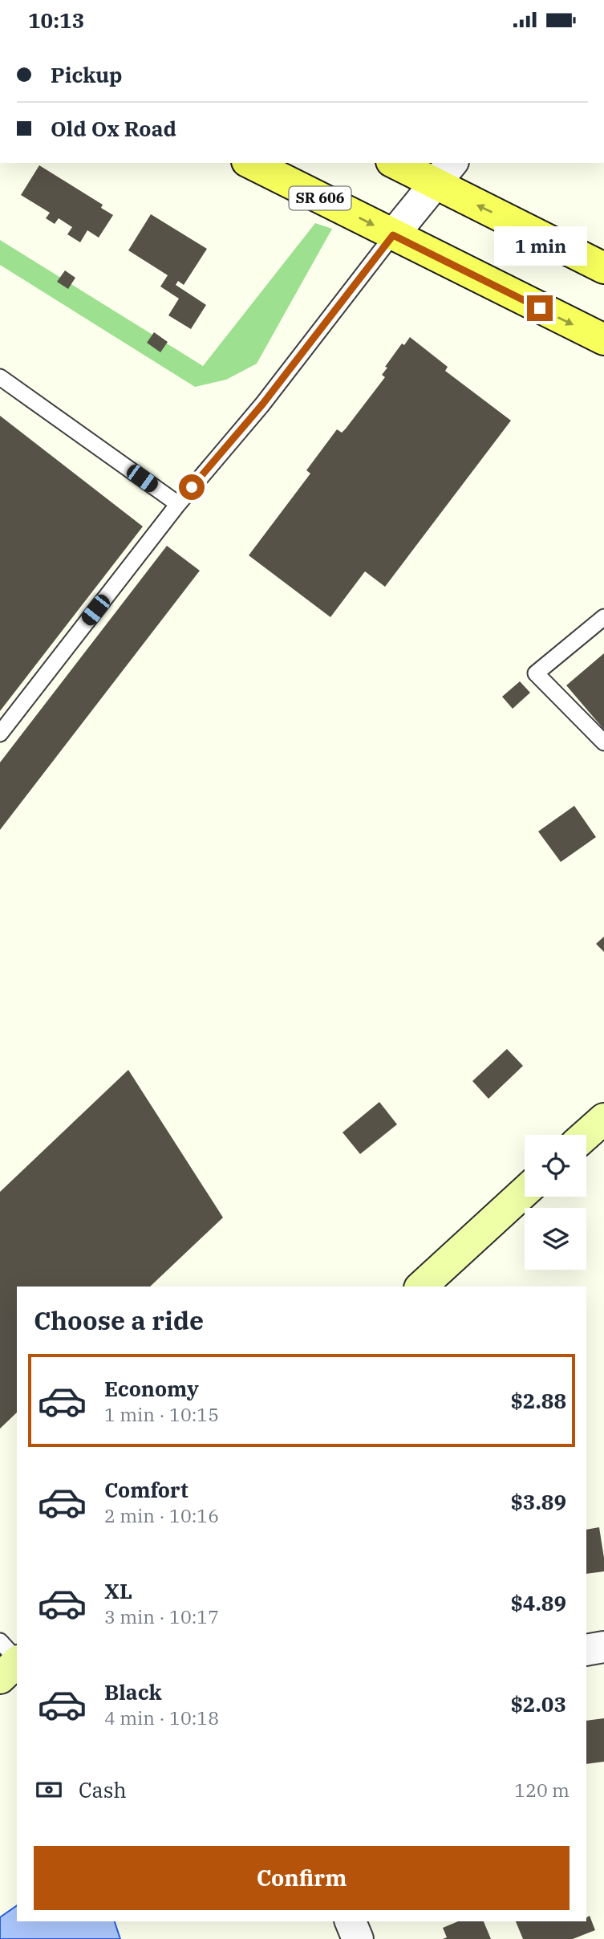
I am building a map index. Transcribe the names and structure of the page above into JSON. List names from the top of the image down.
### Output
{
  "streets": {
    "main road": ["SR 606"]
  },
  "page": {
    "status": "10:13",
    "banner": ["Pickup", "Old Ox Road"],
    "bubble": "1 min",
    "heading": "Choose a ride",
    "list": [
      {
        "name": "Economy",
        "note": "1 min · 10:15",
        "value": "$2.88"
      },
      {
        "name": "Comfort",
        "note": "2 min · 10:16",
        "value": "$3.89"
      },
      {
        "name": "XL",
        "note": "3 min · 10:17",
        "value": "$4.89"
      },
      {
        "name": "Black",
        "note": "4 min · 10:18",
        "value": "$2.03"
      }
    ],
    "pay": ["Cash", "120 m"],
    "buttons": "Confirm"
  }
}
